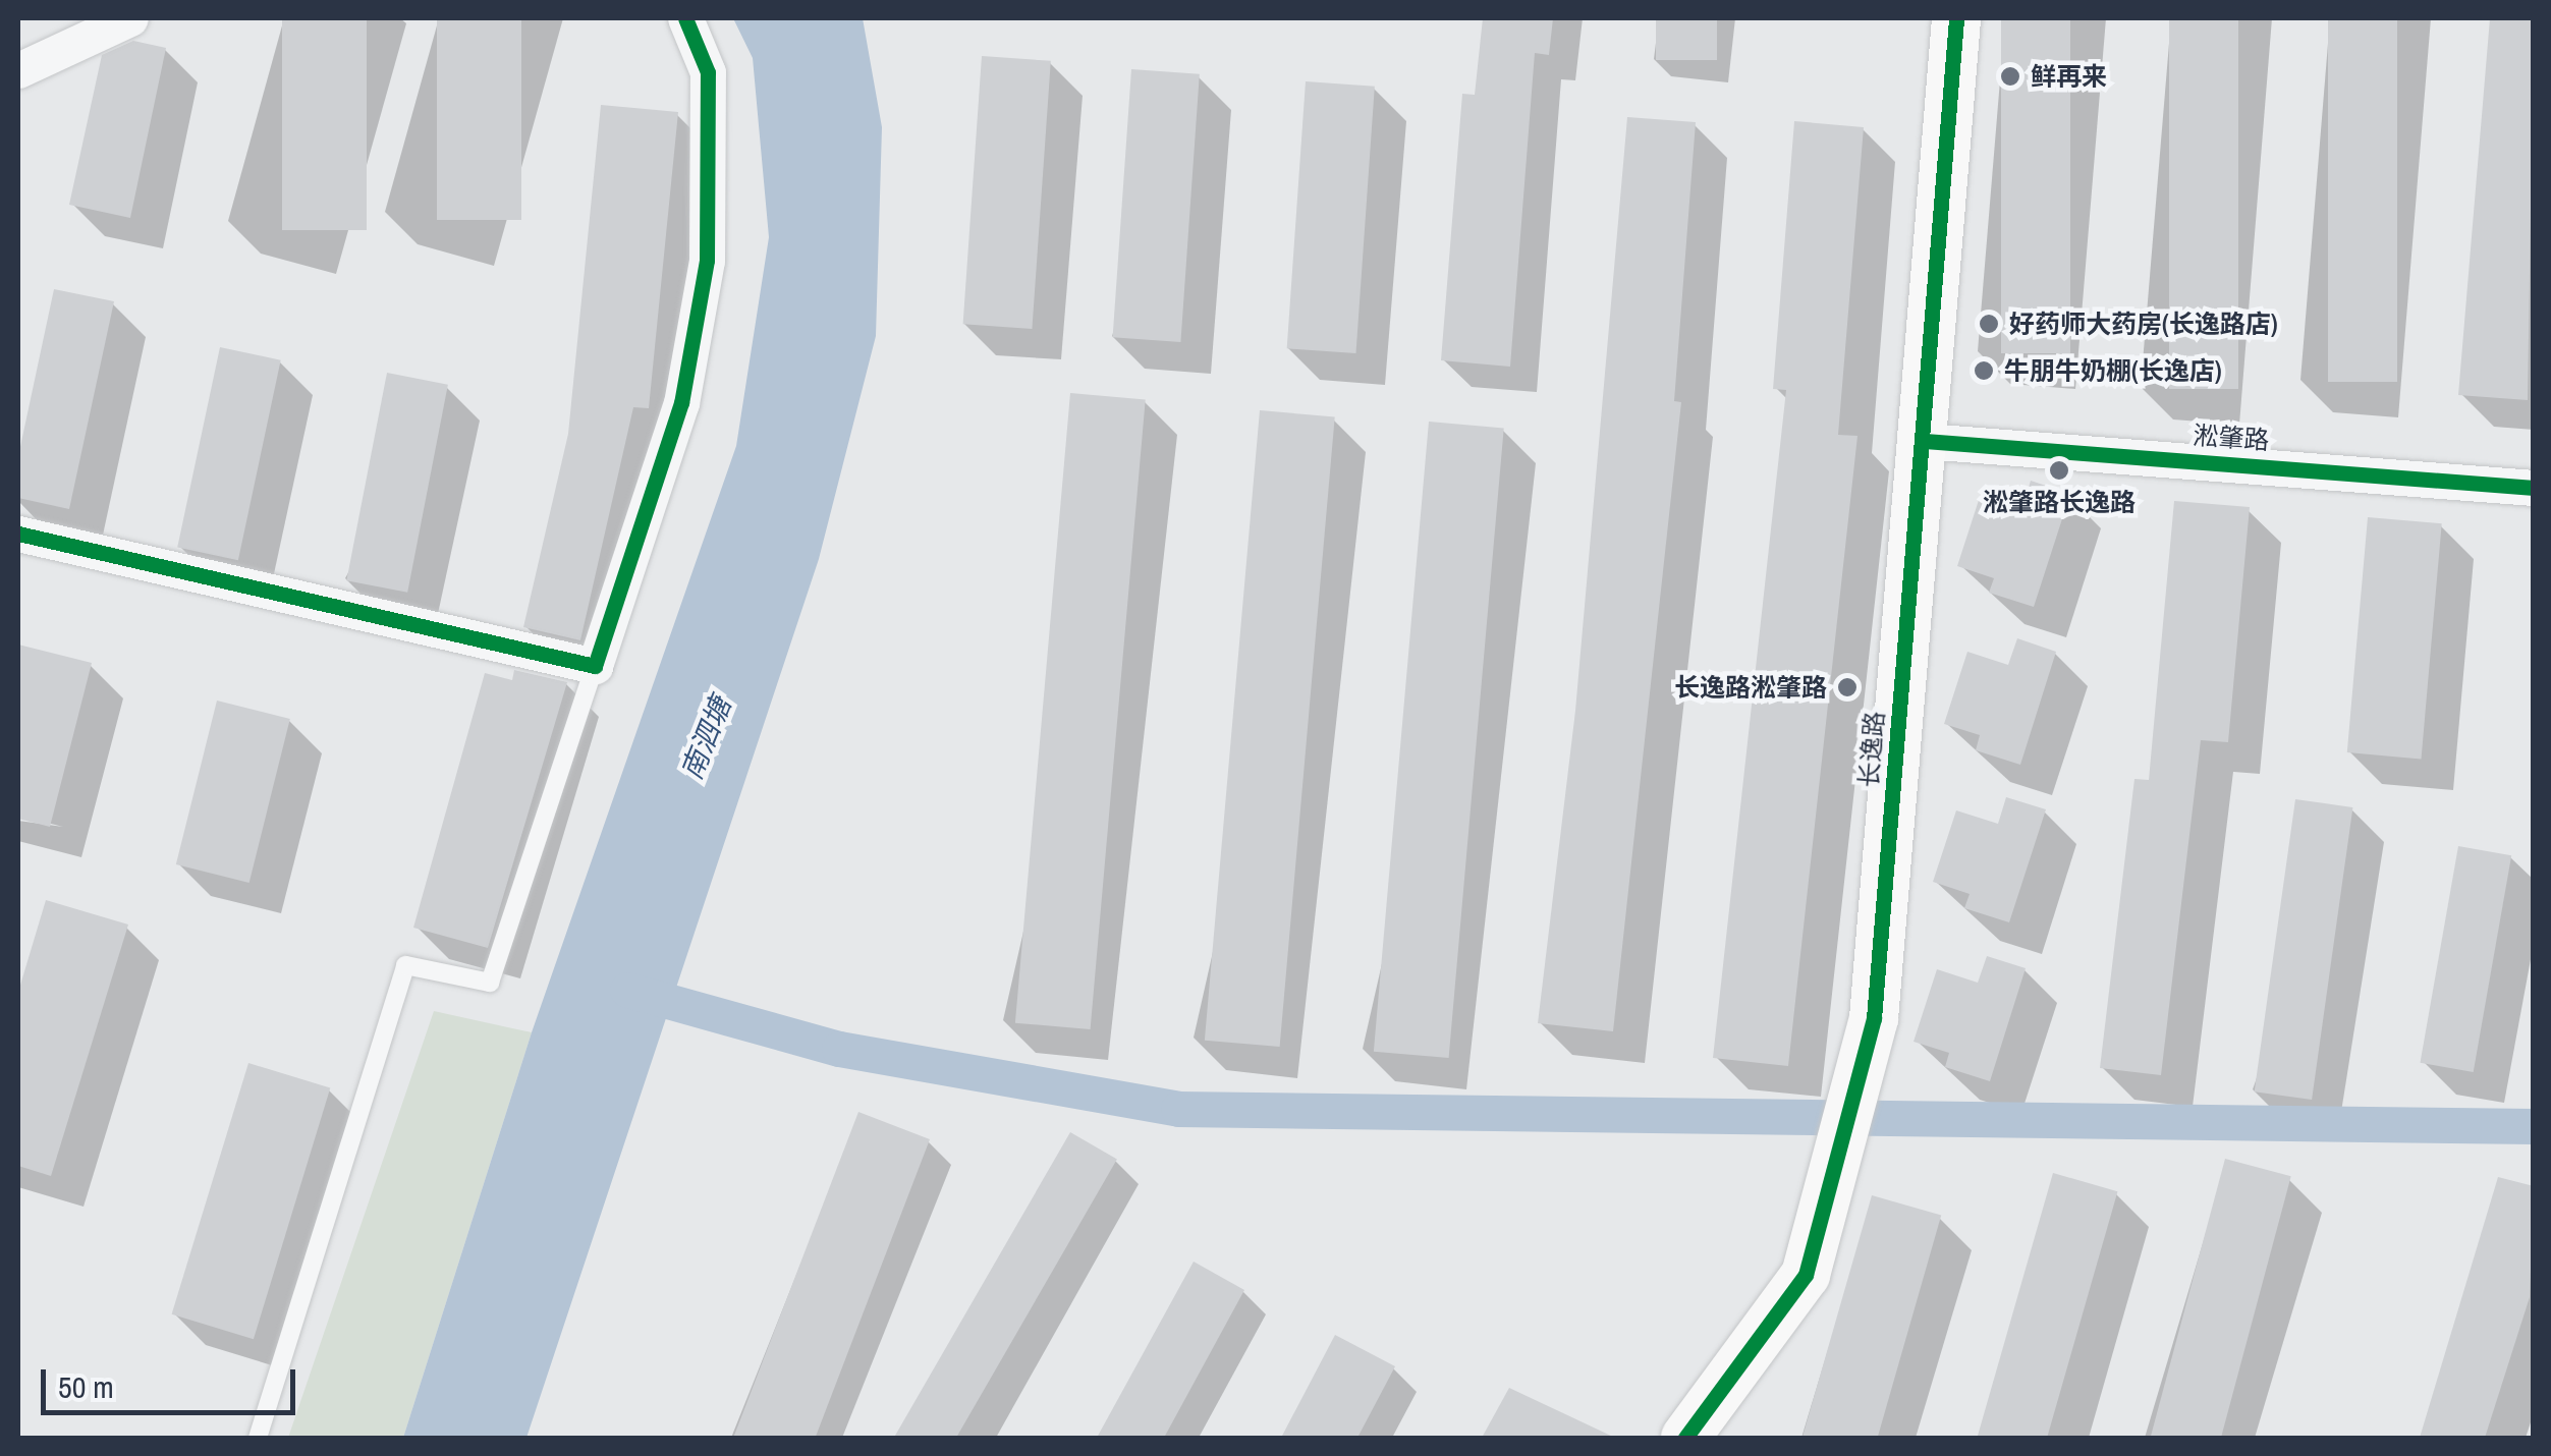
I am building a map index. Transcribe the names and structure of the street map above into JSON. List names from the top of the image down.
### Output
{
  "streets": {
    "street": ["淞肇路", "长逸路"]
  },
  "crossings": [
    ["淞肇路", "长逸路"]
  ],
  "water": ["南泗塘"],
  "places": [
    "鲜再来",
    "好药师大药房(长逸路店)",
    "牛朋牛奶棚(长逸店)",
    "淞肇路长逸路",
    "长逸路淞肇路"
  ],
  "scale_bar": "50 m"
}
